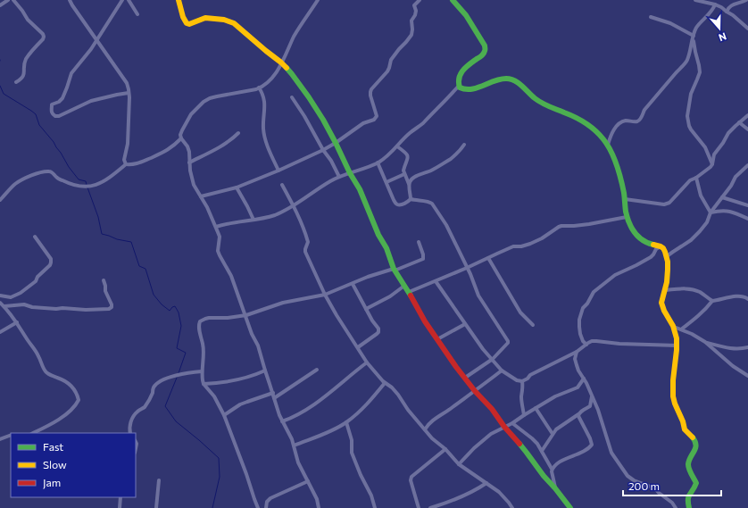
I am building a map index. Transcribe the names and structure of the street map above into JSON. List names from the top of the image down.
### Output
{
  "legend": ["Fast", "Slow", "Jam"],
  "scale_bar": "200 m",
  "north": "bottom"
}
